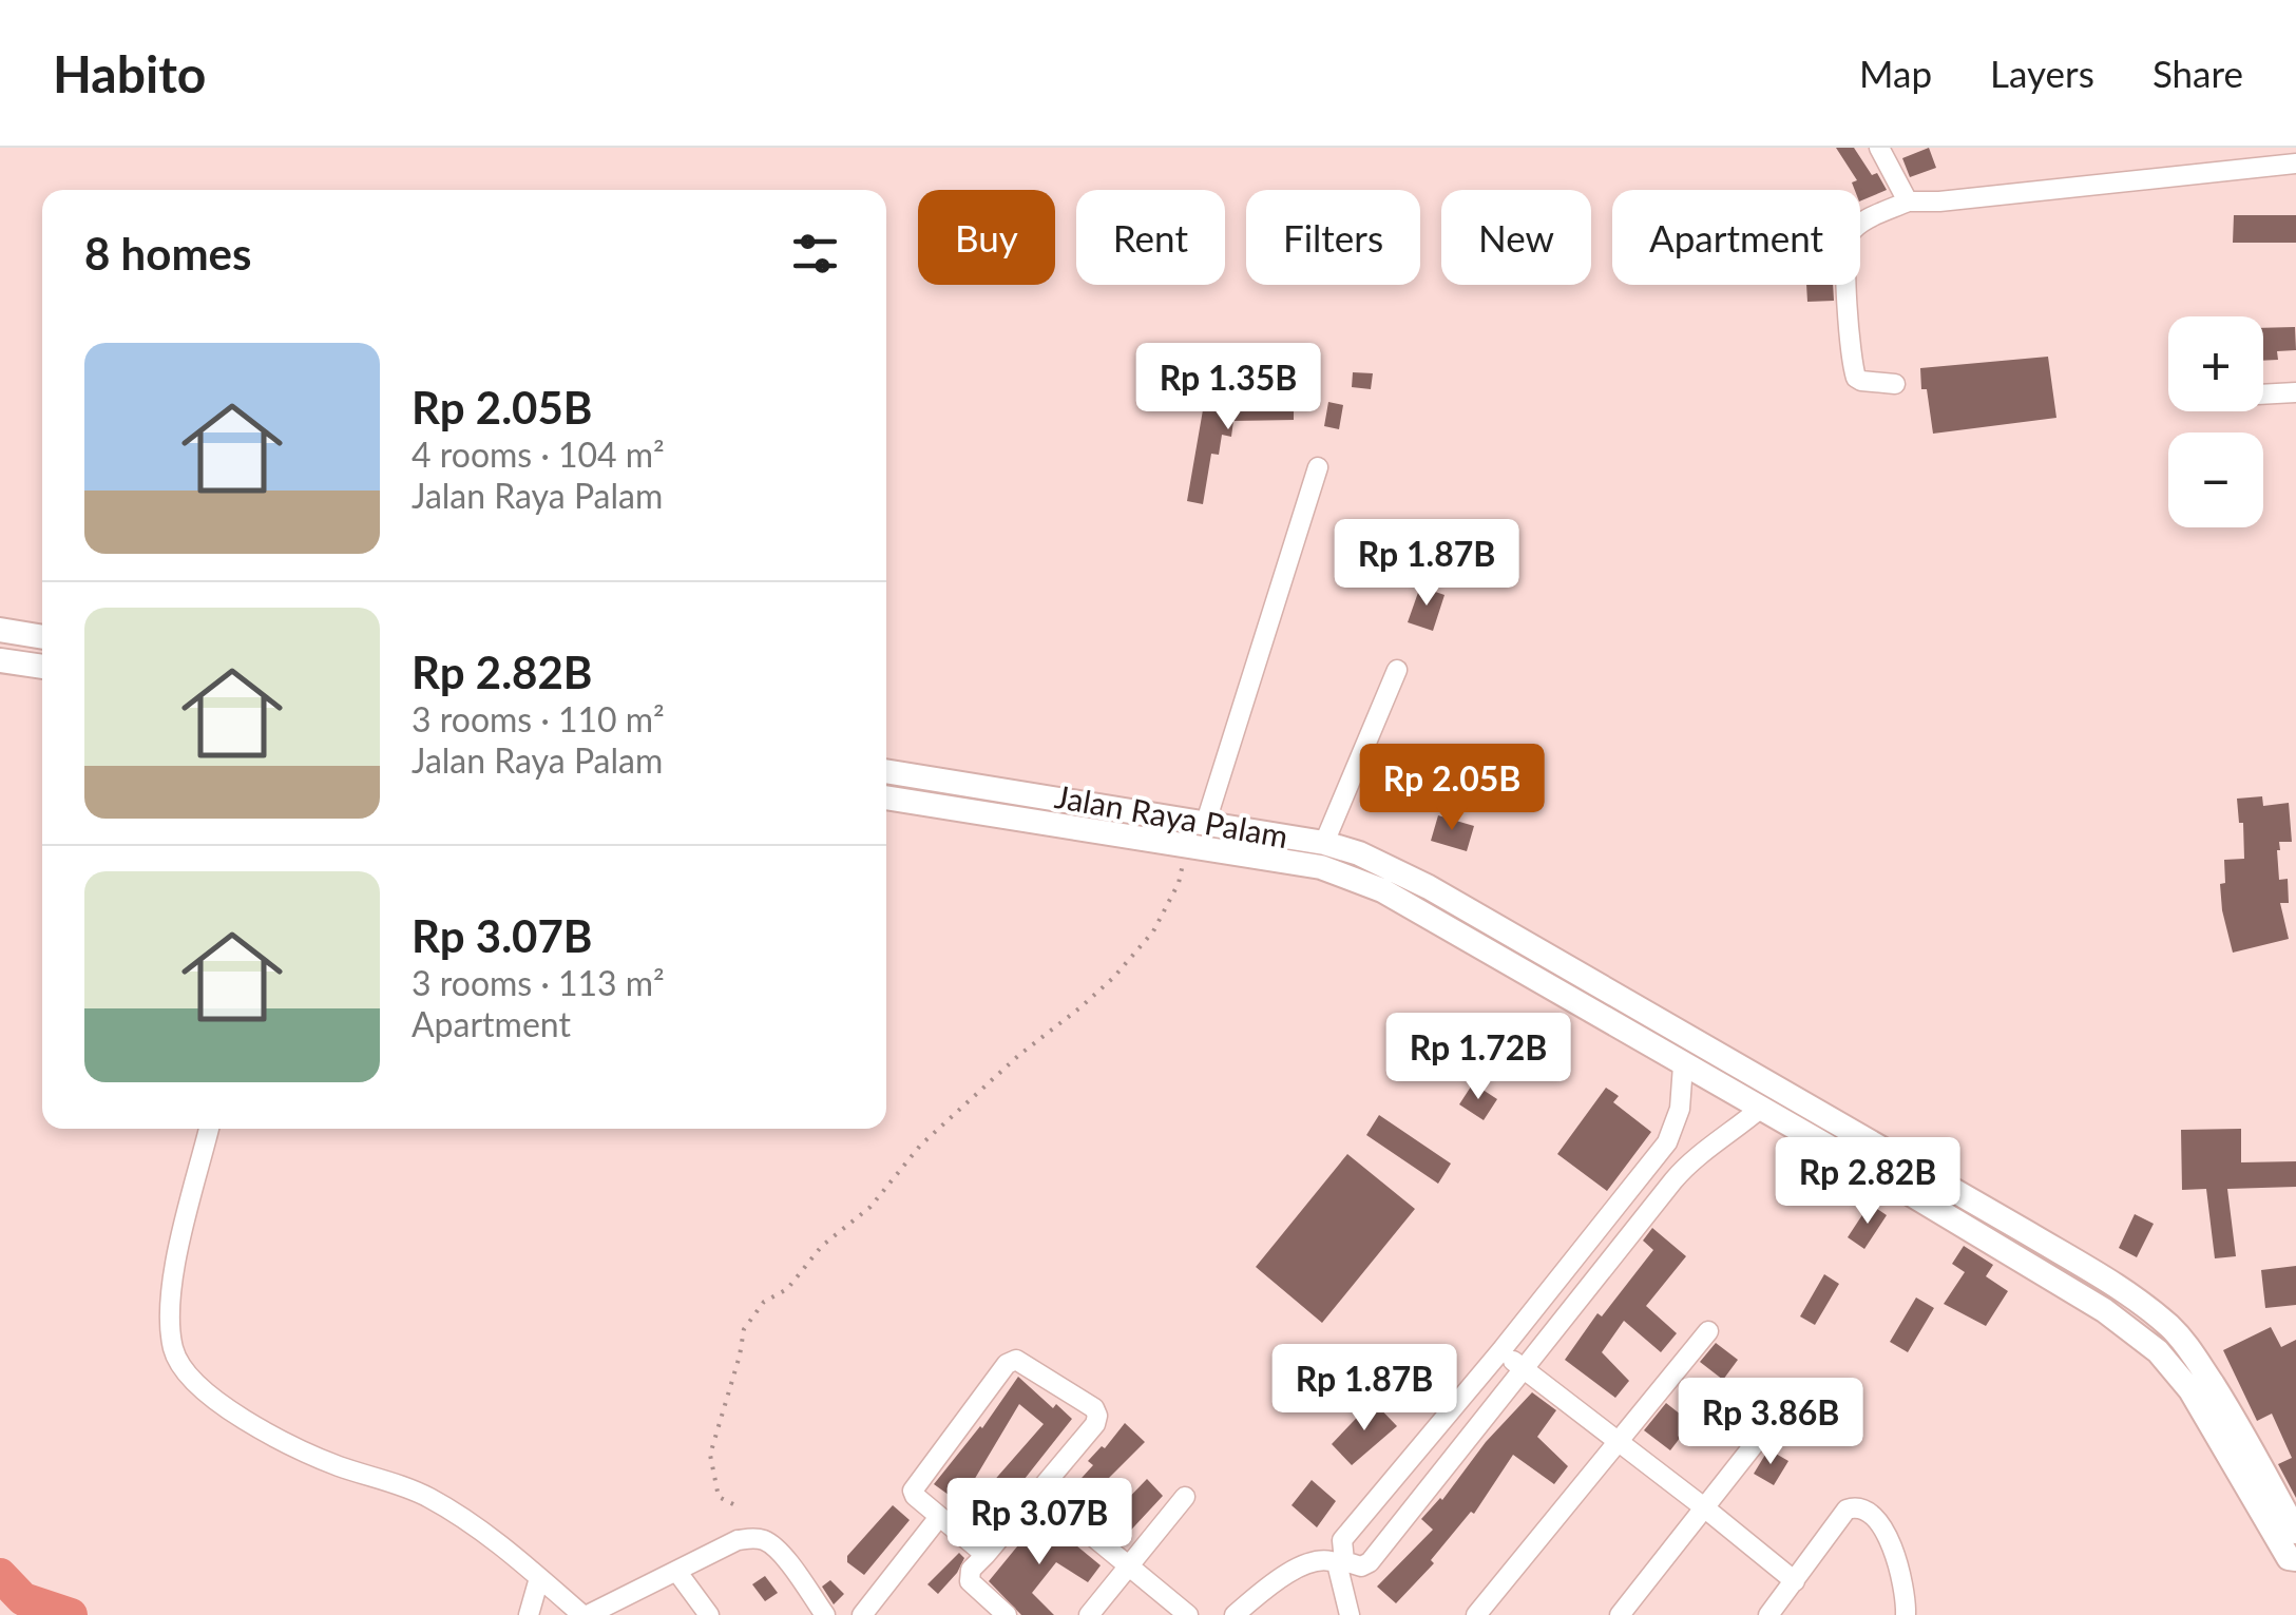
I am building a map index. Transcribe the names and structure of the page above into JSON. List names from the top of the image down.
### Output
{
  "streets": {
    "main road": ["Jalan Raya Palam"]
  },
  "page": {
    "header": "Habito",
    "nav": ["Map", "Layers", "Share"],
    "chip": [
      "Buy",
      "Rent",
      "Filters",
      "New",
      "Apartment"
    ],
    "heading": "8 homes",
    "map_buttons": ["+", "−"],
    "list": [
      {
        "name": "Rp 2.05B",
        "note": "4 rooms · 104 m² · Jalan Raya Palam"
      },
      {
        "name": "Rp 2.82B",
        "note": "3 rooms · 110 m² · Jalan Raya Palam"
      },
      {
        "name": "Rp 3.07B",
        "note": "3 rooms · 113 m² · Apartment"
      }
    ],
    "price": [
      "Rp 1.35B",
      "Rp 1.87B",
      "Rp 2.05B",
      "Rp 1.72B",
      "Rp 2.82B",
      "Rp 1.87B",
      "Rp 3.86B",
      "Rp 3.07B"
    ]
  }
}
